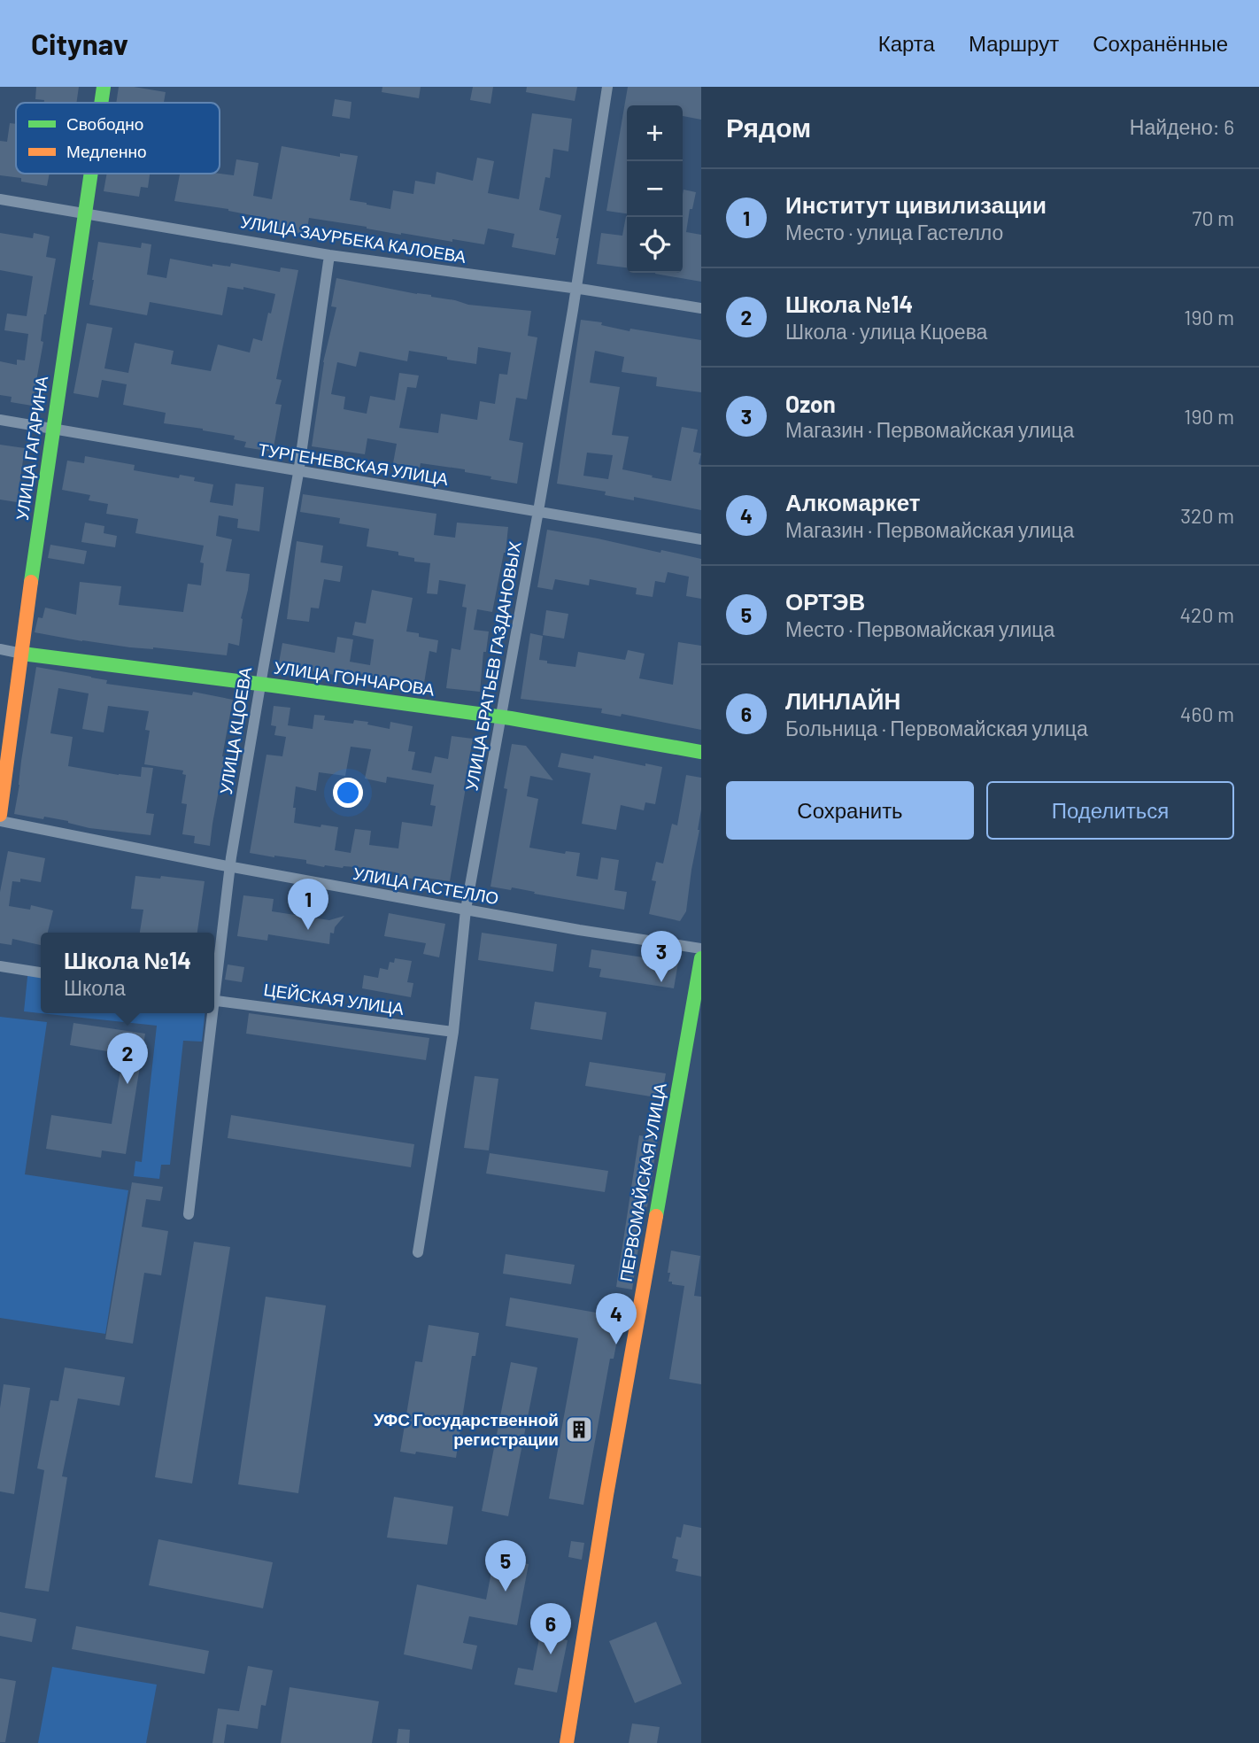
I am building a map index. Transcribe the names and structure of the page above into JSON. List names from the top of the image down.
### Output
{
  "streets": {
    "street": [
      "УЛИЦА ЗАУРБЕКА КАЛОЕВА",
      "УЛИЦА ГАГАРИНА",
      "ТУРГЕНЕВСКАЯ УЛИЦА",
      "УЛИЦА БРАТЬЕВ ГАЗДАНОВЫХ",
      "УЛИЦА ГОНЧАРОВА",
      "УЛИЦА КЦОЕВА",
      "УЛИЦА ГАСТЕЛЛО",
      "ЦЕЙСКАЯ УЛИЦА",
      "ПЕРВОМАЙСКАЯ УЛИЦА"
    ]
  },
  "crossings": [
    ["УЛИЦА ЗАУРБЕКА КАЛОЕВА", "УЛИЦА ГАГАРИНА"],
    ["УЛИЦА ЗАУРБЕКА КАЛОЕВА", "УЛИЦА БРАТЬЕВ ГАЗДАНОВЫХ"],
    ["УЛИЦА ЗАУРБЕКА КАЛОЕВА", "УЛИЦА КЦОЕВА"],
    ["УЛИЦА ГАГАРИНА", "ТУРГЕНЕВСКАЯ УЛИЦА"],
    ["УЛИЦА ГАГАРИНА", "УЛИЦА ГОНЧАРОВА"],
    ["ТУРГЕНЕВСКАЯ УЛИЦА", "УЛИЦА БРАТЬЕВ ГАЗДАНОВЫХ"],
    ["ТУРГЕНЕВСКАЯ УЛИЦА", "УЛИЦА КЦОЕВА"],
    ["УЛИЦА БРАТЬЕВ ГАЗДАНОВЫХ", "УЛИЦА ГОНЧАРОВА"],
    ["УЛИЦА БРАТЬЕВ ГАЗДАНОВЫХ", "УЛИЦА ГАСТЕЛЛО"],
    ["УЛИЦА БРАТЬЕВ ГАЗДАНОВЫХ", "ЦЕЙСКАЯ УЛИЦА"],
    ["УЛИЦА ГОНЧАРОВА", "УЛИЦА КЦОЕВА"],
    ["УЛИЦА КЦОЕВА", "УЛИЦА ГАСТЕЛЛО"]
  ],
  "places": {
    "building": ["УФС Государственной регистрации"]
  },
  "legend": ["Свободно", "Медленно"],
  "page": {
    "header": "Citynav",
    "nav": ["Карта", "Маршрут", "Сохранённые"],
    "heading": ["Рядом", "Найдено: 6"],
    "map_buttons": ["+", "−"],
    "list": [
      {
        "mark": "1",
        "name": "Институт цивилизации",
        "note": "Место · улица Гастелло",
        "value": "70 m"
      },
      {
        "mark": "2",
        "name": "Школа №14",
        "note": "Школа · улица Кцоева",
        "value": "190 m"
      },
      {
        "mark": "3",
        "name": "Ozon",
        "note": "Магазин · Первомайская улица",
        "value": "190 m"
      },
      {
        "mark": "4",
        "name": "Алкомаркет",
        "note": "Магазин · Первомайская улица",
        "value": "320 m"
      },
      {
        "mark": "5",
        "name": "ОРТЭВ",
        "note": "Место · Первомайская улица",
        "value": "420 m"
      },
      {
        "mark": "6",
        "name": "ЛИНЛАЙН",
        "note": "Больница · Первомайская улица",
        "value": "460 m"
      }
    ],
    "buttons": ["Сохранить", "Поделиться"],
    "pins": [
      "1",
      "3",
      "2",
      "4",
      "5",
      "6"
    ],
    "popup": ["Школа №14", "Школа"]
  }
}
